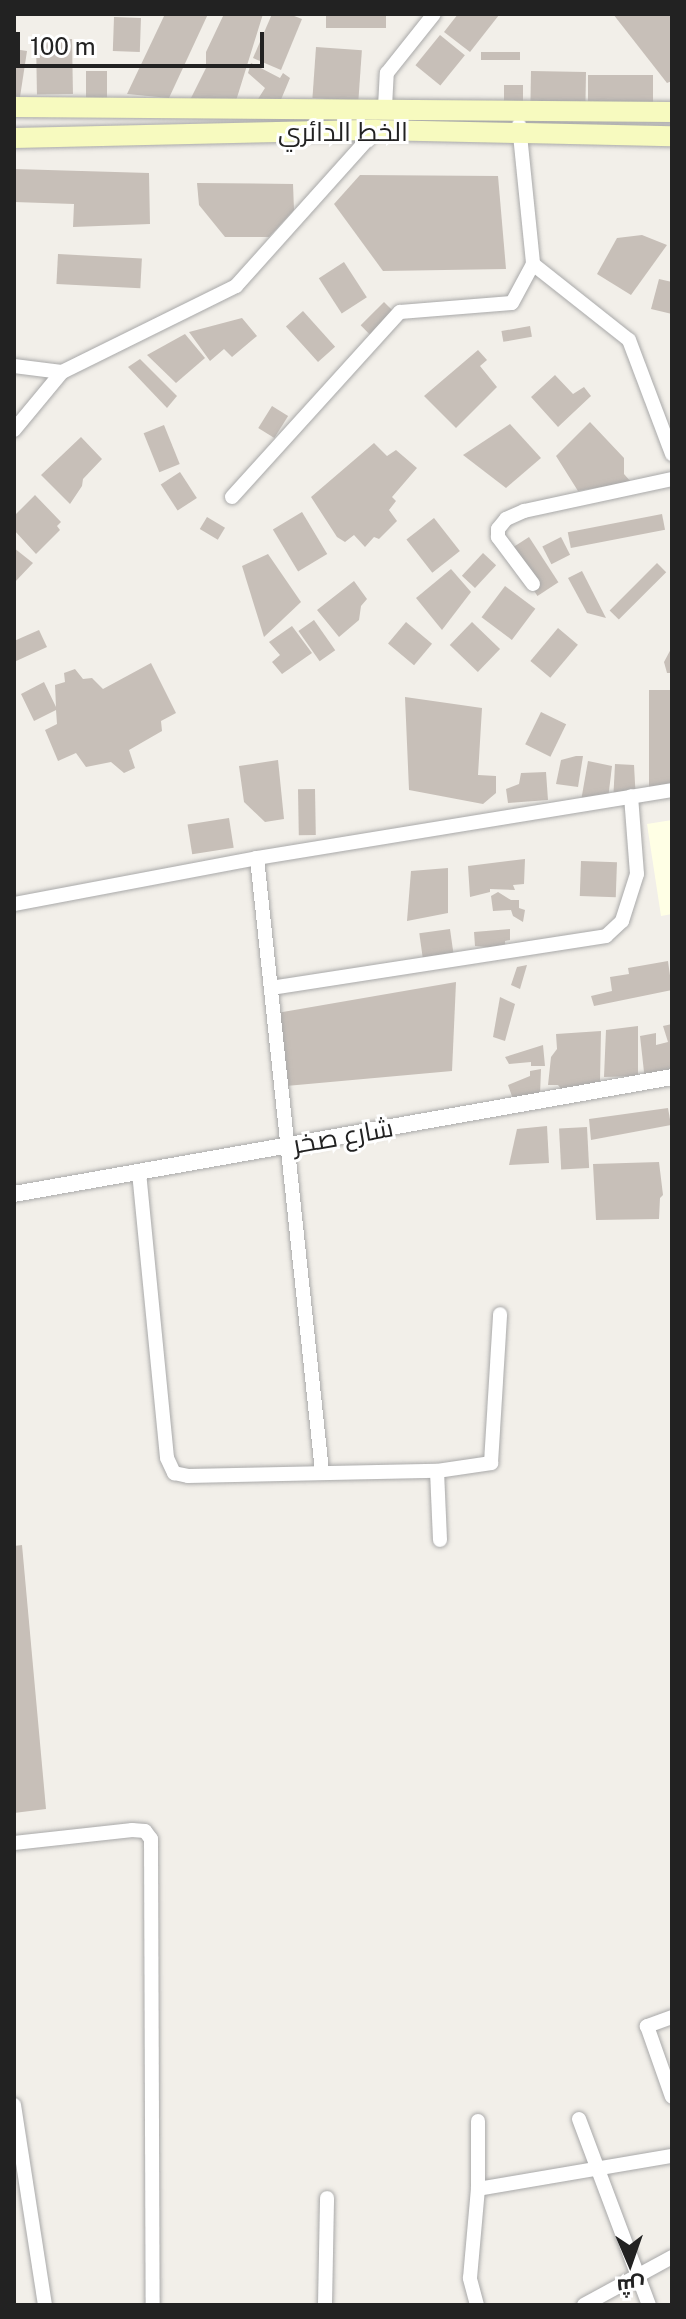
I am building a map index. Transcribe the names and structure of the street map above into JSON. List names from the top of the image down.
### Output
{
  "streets": {
    "main road": ["الخط الدائري"],
    "street": ["شارع صخر"]
  },
  "scale_bar": "100 m",
  "north": "bottom"
}
